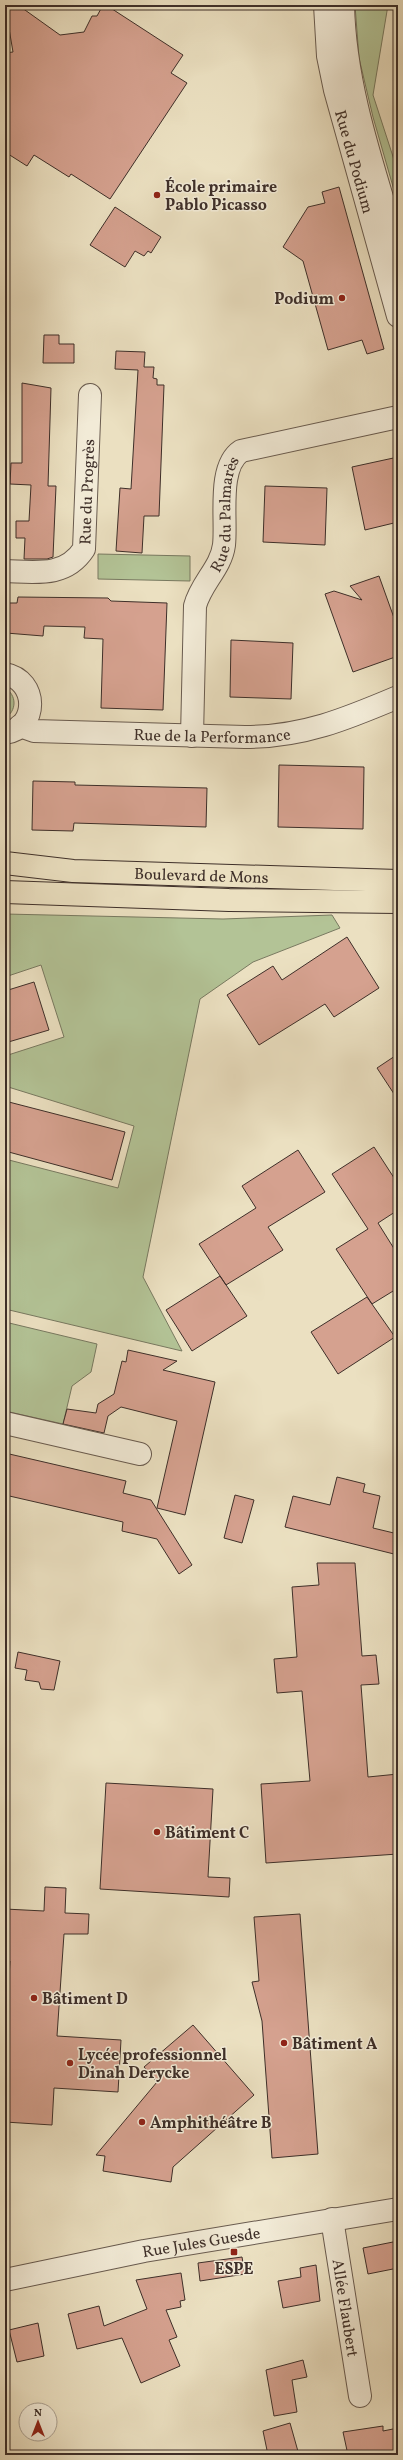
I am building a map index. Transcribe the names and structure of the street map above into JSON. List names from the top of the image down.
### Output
{
  "streets": {
    "main road": ["Boulevard de Mons"],
    "street": [
      "Rue du Podium",
      "Rue du Progrès",
      "Rue du Palmarès",
      "Rue de la Performance",
      "Rue Jules Guesde",
      "Allée Flaubert"
    ]
  },
  "crossings": [
    ["Rue du Palmarès", "Rue de la Performance"],
    ["Rue Jules Guesde", "Allée Flaubert"]
  ],
  "places": {
    "other": [
      "École primaire Pablo Picasso",
      "Podium",
      "Bâtiment C",
      "Bâtiment D",
      "Bâtiment A",
      "Lycée professionnel Dinah Derycke",
      "Amphithéâtre B"
    ],
    "transit": ["ESPE"]
  },
  "north": "top"
}
